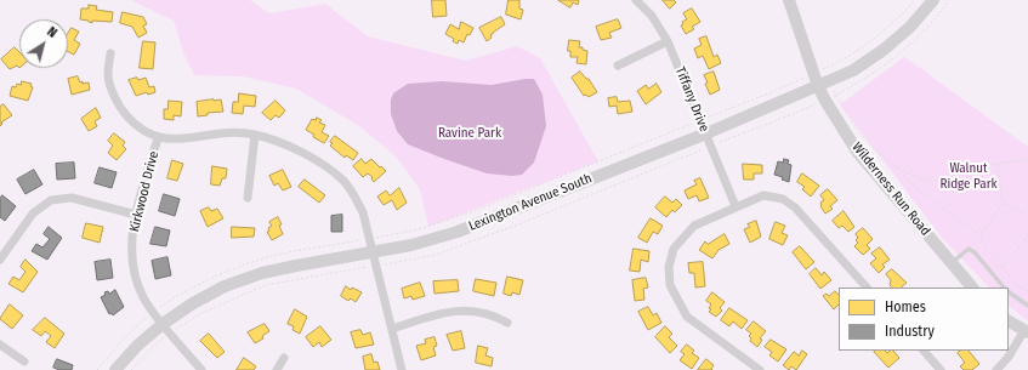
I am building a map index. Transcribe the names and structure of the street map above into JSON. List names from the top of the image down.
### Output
{
  "streets": {
    "street": [
      "Tiffany Drive",
      "Wilderness Run Road",
      "Kirkwood Drive",
      "Lexington Avenue South"
    ]
  },
  "crossings": [
    ["Tiffany Drive", "Lexington Avenue South"],
    ["Wilderness Run Road", "Lexington Avenue South"],
    ["Kirkwood Drive", "Lexington Avenue South"]
  ],
  "parks": ["Ravine Park", "Walnut Ridge Park"],
  "legend": ["Homes", "Industry"],
  "north": "top right"
}
